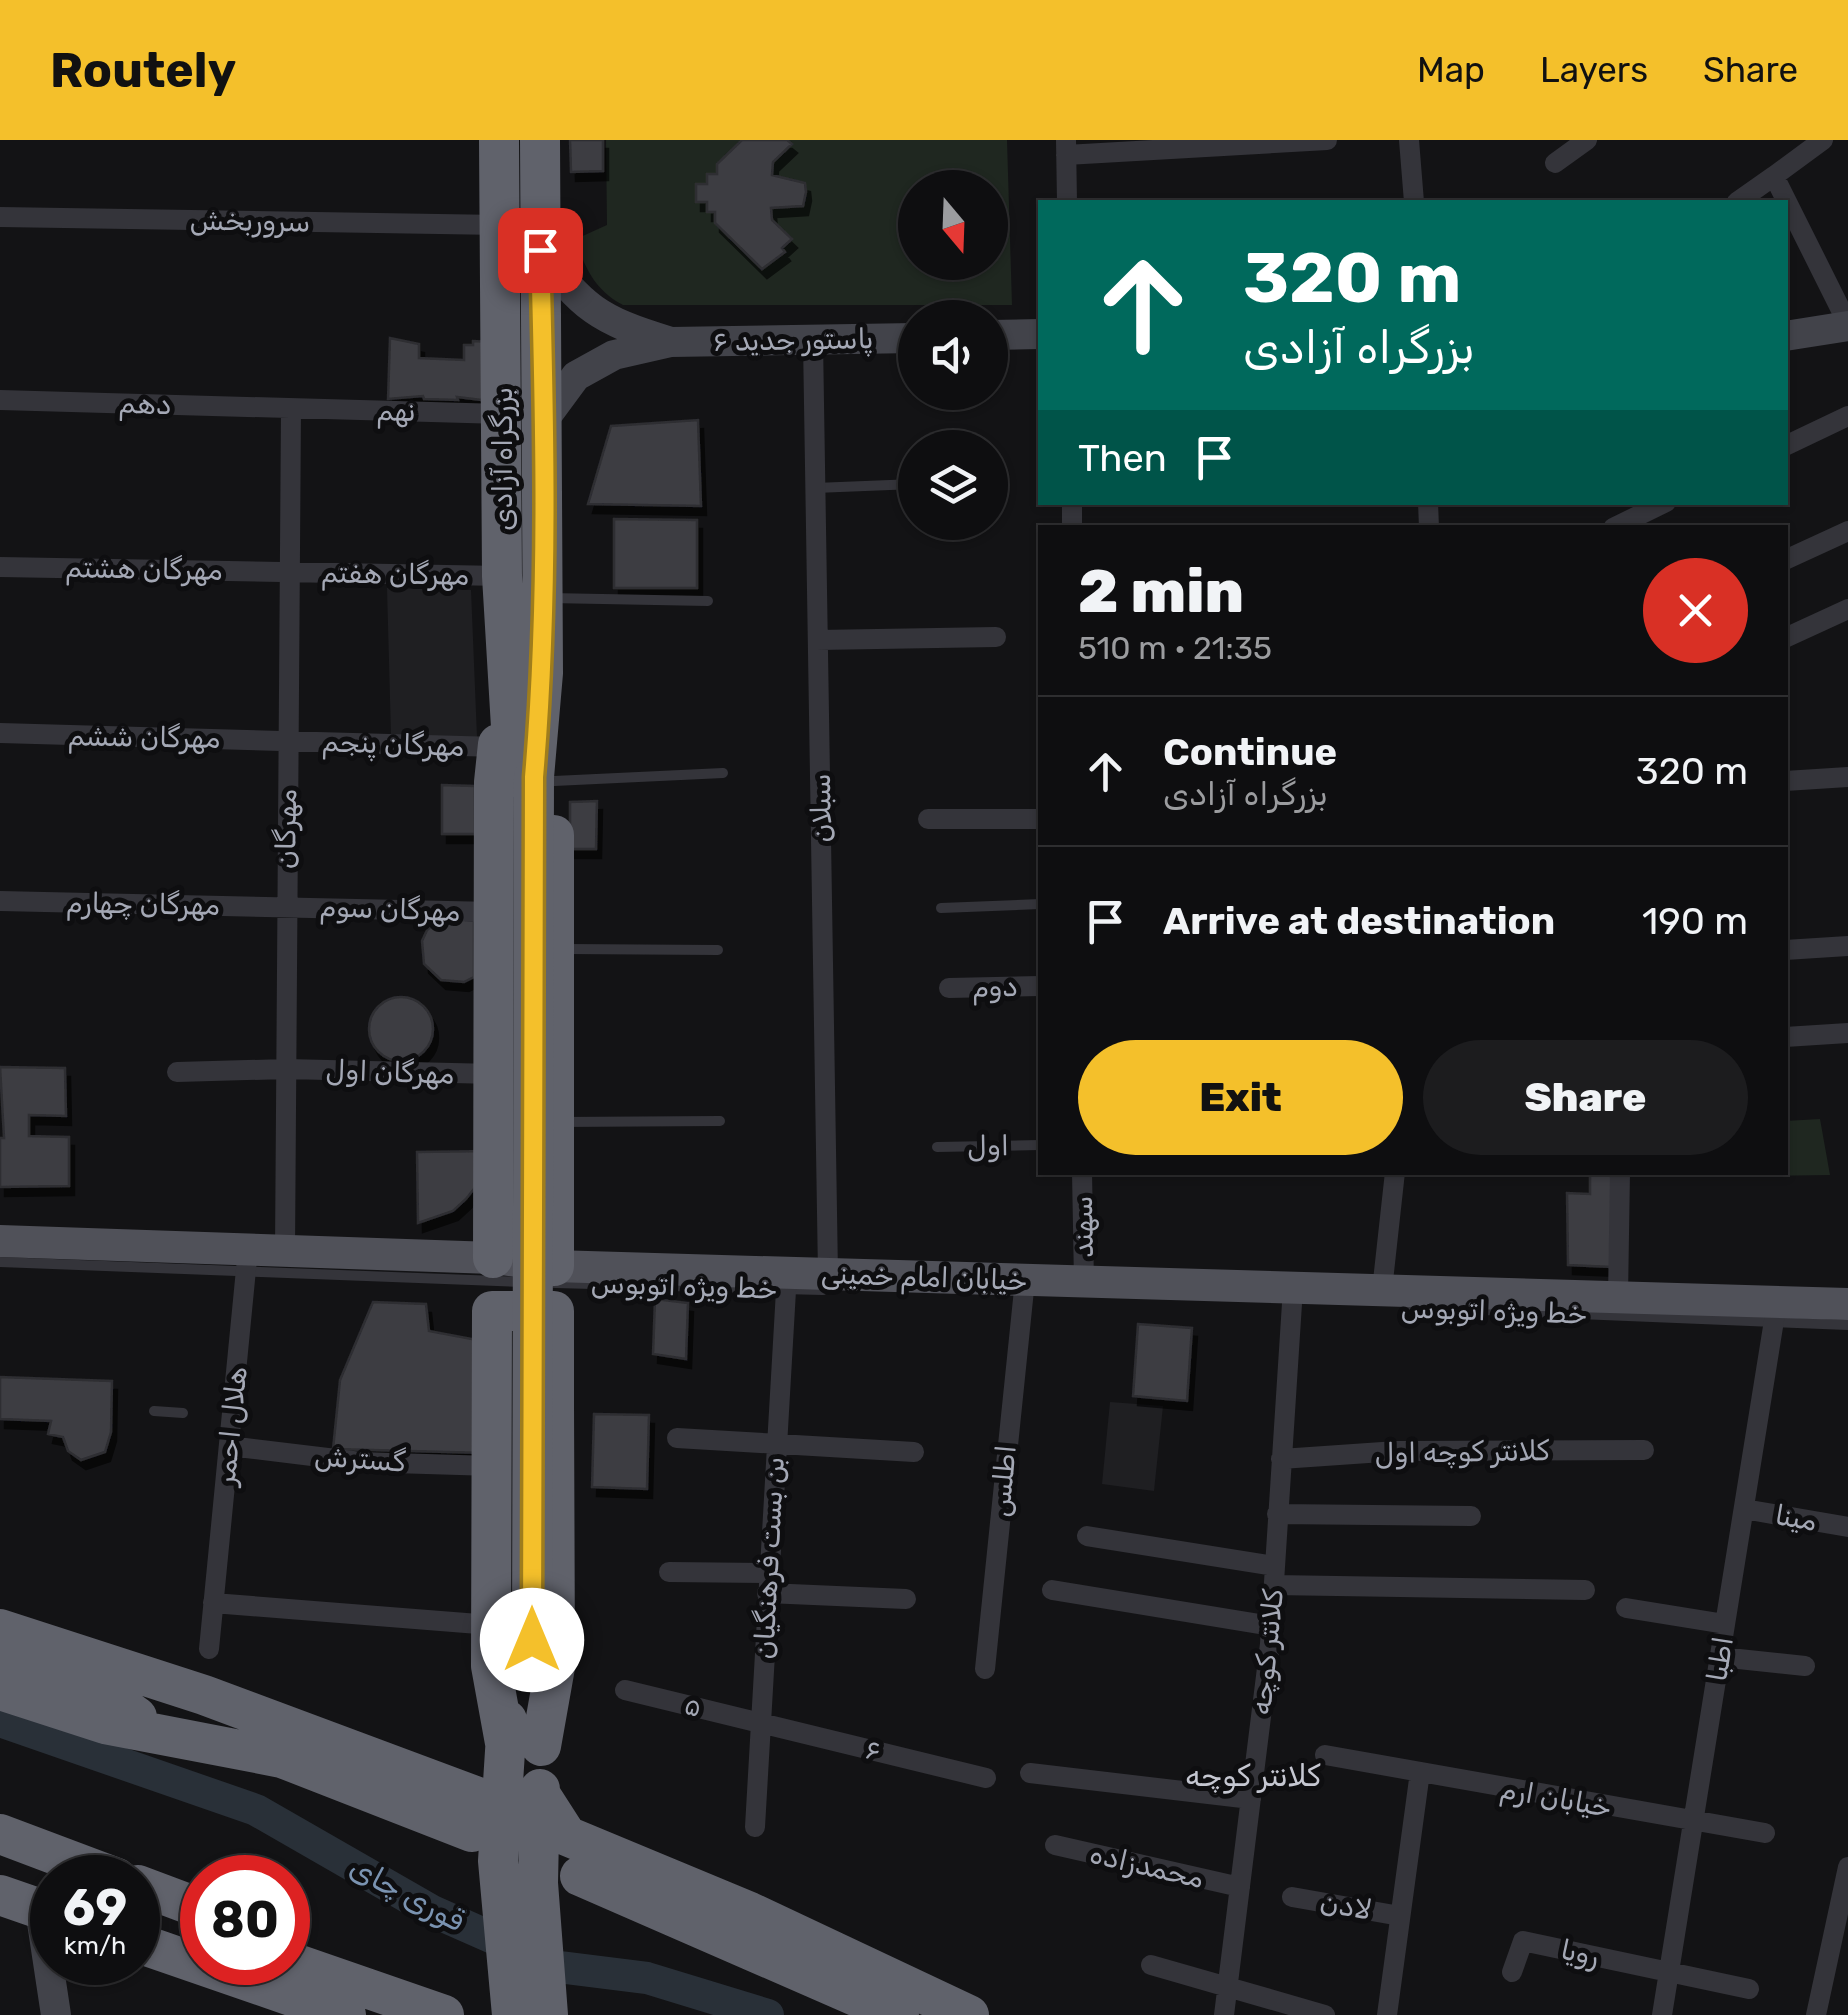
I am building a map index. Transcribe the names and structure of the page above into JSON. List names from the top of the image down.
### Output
{
  "streets": {
    "highway": ["بزرگراه آزادی"],
    "main road": ["پاستور جدید ۶", "خیابان امام خمینی"],
    "street": [
      "سروربخش",
      "دهم",
      "نهم",
      "مهرگان هشتم",
      "مهرگان هفتم",
      "مهرگان ششم",
      "مهرگان پنجم",
      "سبلان",
      "مهرگان",
      "مهرگان چهارم",
      "مهرگان سوم",
      "دوم",
      "مهرگان اول",
      "سهند",
      "هلال احمر",
      "کلانتر کوچه اول",
      "گسترش",
      "اطلس",
      "مینا",
      "بن بست فرهنگیان",
      "کلانتر کوچه",
      "اطبا",
      "۵",
      "۶",
      "خیابان ارم",
      "محمدزاده",
      "لادن",
      "رویا"
    ],
    "lane": ["اول", "خط ویژه اتوبوس"]
  },
  "crossings": [
    ["سروربخش", "بزرگراه آزادی"],
    ["پاستور جدید ۶", "بزرگراه آزادی"],
    ["پاستور جدید ۶", "سبلان"],
    ["دهم", "نهم"],
    ["دهم", "مهرگان"],
    ["نهم", "بزرگراه آزادی"],
    ["نهم", "مهرگان"],
    ["بزرگراه آزادی", "مهرگان هفتم"],
    ["بزرگراه آزادی", "مهرگان پنجم"],
    ["مهرگان هشتم", "مهرگان هفتم"],
    ["مهرگان هشتم", "مهرگان"],
    ["مهرگان هفتم", "مهرگان"],
    ["مهرگان ششم", "مهرگان پنجم"],
    ["مهرگان ششم", "مهرگان"],
    ["مهرگان پنجم", "مهرگان"],
    ["سبلان", "خیابان امام خمینی"],
    ["مهرگان", "مهرگان چهارم"],
    ["مهرگان", "مهرگان سوم"],
    ["مهرگان", "مهرگان اول"],
    ["مهرگان", "خیابان امام خمینی"],
    ["مهرگان چهارم", "مهرگان سوم"],
    ["سهند", "خیابان امام خمینی"],
    ["خیابان امام خمینی", "خط ویژه اتوبوس"],
    ["خیابان امام خمینی", "هلال احمر"],
    ["خیابان امام خمینی", "اطلس"],
    ["خیابان امام خمینی", "بن بست فرهنگیان"],
    ["خیابان امام خمینی", "کلانتر کوچه"],
    ["خیابان امام خمینی", "اطبا"],
    ["خط ویژه اتوبوس", "هلال احمر"],
    ["خط ویژه اتوبوس", "بن بست فرهنگیان"],
    ["خط ویژه اتوبوس", "اطبا"],
    ["هلال احمر", "گسترش"],
    ["کلانتر کوچه اول", "کلانتر کوچه"],
    ["مینا", "اطبا"],
    ["بن بست فرهنگیان", "۵"],
    ["بن بست فرهنگیان", "۶"],
    ["کلانتر کوچه", "محمدزاده"],
    ["اطبا", "خیابان ارم"],
    ["اطبا", "رویا"],
    ["۵", "۶"]
  ],
  "districts": ["کلانتر کوچه"],
  "water": ["قوری چای"],
  "north": "bottom",
  "page": {
    "header": "Routely",
    "nav": ["Map", "Layers", "Share"],
    "turn": ["320 m", "بزرگراه آزادی"],
    "then": "Then",
    "heading": ["2 min", "510 m · 21:35"],
    "list": [
      {
        "name": "Continue",
        "note": "بزرگراه آزادی",
        "value": "320 m"
      },
      {
        "name": "Arrive at destination",
        "value": "190 m"
      }
    ],
    "buttons": ["Exit", "Share"],
    "speed": "69 km/h",
    "limit": "80"
  }
}
